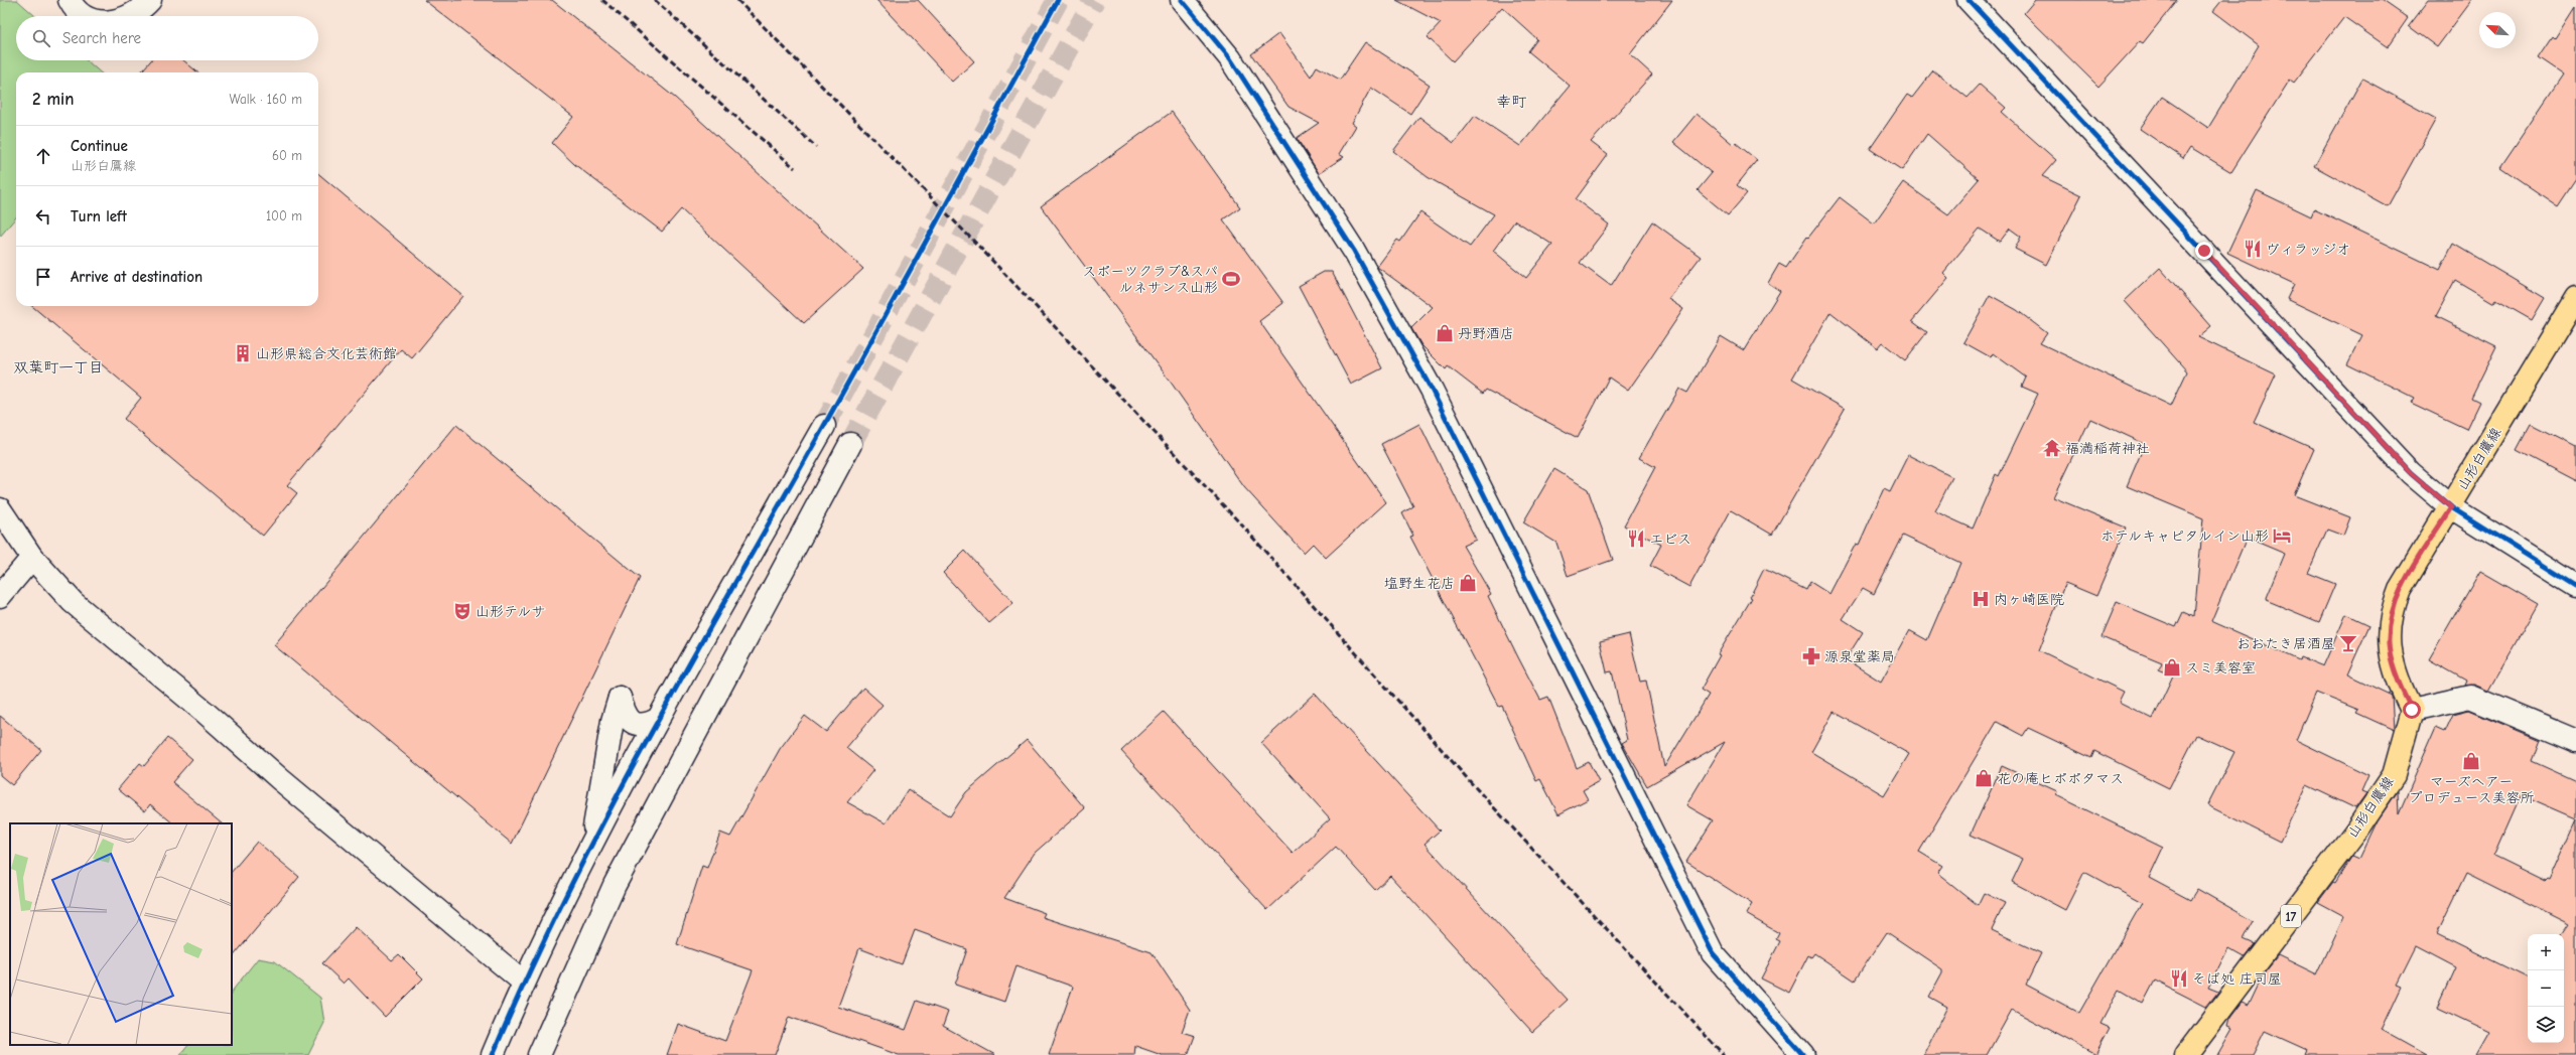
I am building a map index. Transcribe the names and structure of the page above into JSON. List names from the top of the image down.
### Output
{
  "streets": {
    "main road": ["山形白鷹線", "17"]
  },
  "districts": ["幸町", "双葉町一丁目"],
  "places": {
    "restaurant": ["ヴィラッジオ", "エビス", "そば処 庄司屋"],
    "sports": ["スポーツクラブ&スパ ルネサンス山形"],
    "shop": [
      "丹野酒店",
      "塩野生花店",
      "スミ美容室",
      "マーズヘアー プロデュース美容所",
      "花の庵ヒポポタマス"
    ],
    "building": ["山形県総合文化芸術館"],
    "temple": ["福満稲荷神社"],
    "hotel": ["ホテルキャピタルイン山形"],
    "hospital": ["内ヶ崎医院"],
    "theatre": ["山形テルサ"],
    "bar": ["おおたき居酒屋"],
    "pharmacy": ["源泉堂薬局"]
  },
  "north": "top left",
  "page": {
    "search": "Search here",
    "heading": ["2 min", "Walk · 160 m"],
    "list": [
      ["Continue", "山形白鷹線", "60 m"],
      ["Turn left", "100 m"],
      "Arrive at destination"
    ],
    "map_buttons": ["+", "−"]
  }
}
